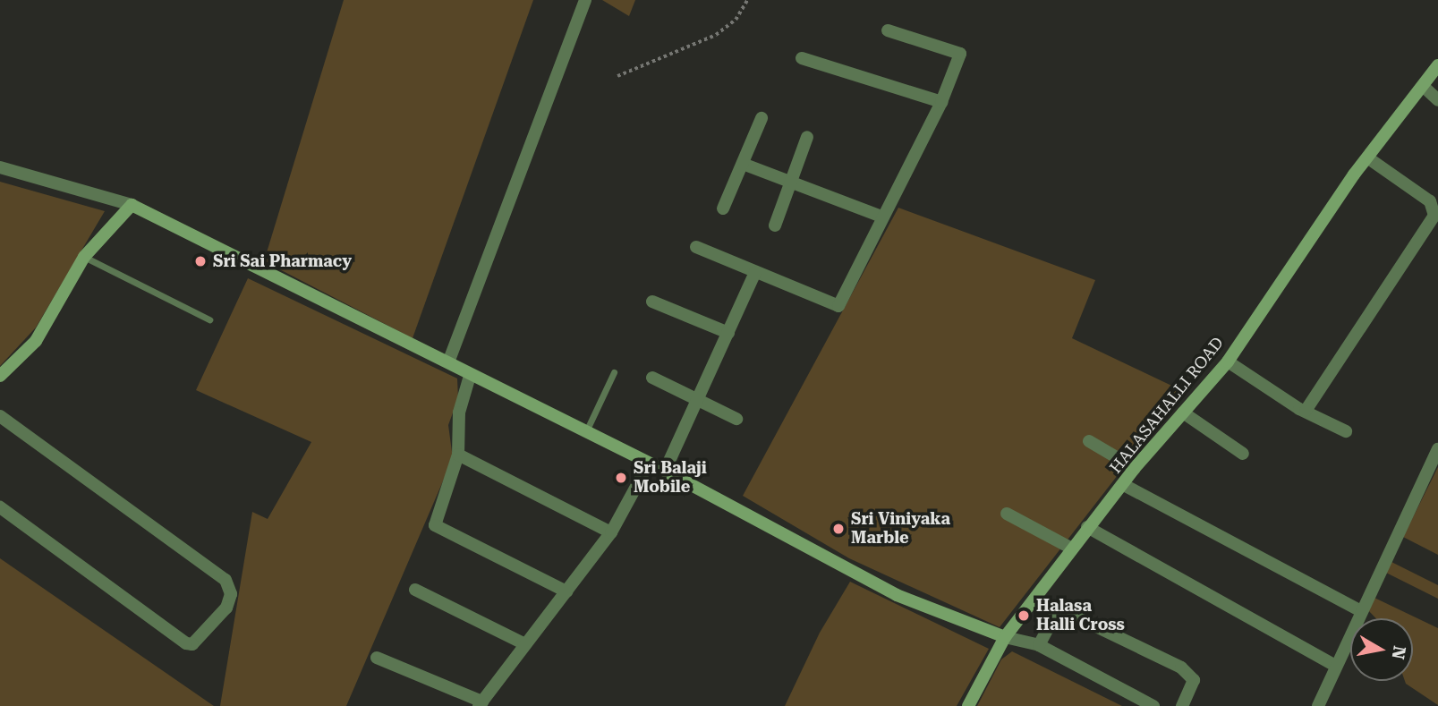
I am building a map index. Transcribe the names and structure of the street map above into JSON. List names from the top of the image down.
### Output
{
  "streets": {
    "street": ["HALASAHALLI ROAD"]
  },
  "places": [
    "Sri Sai Pharmacy",
    "Sri Balaji Mobile",
    "Sri Viniyaka Marble",
    "Halasa Halli Cross"
  ],
  "north": "right"
}
